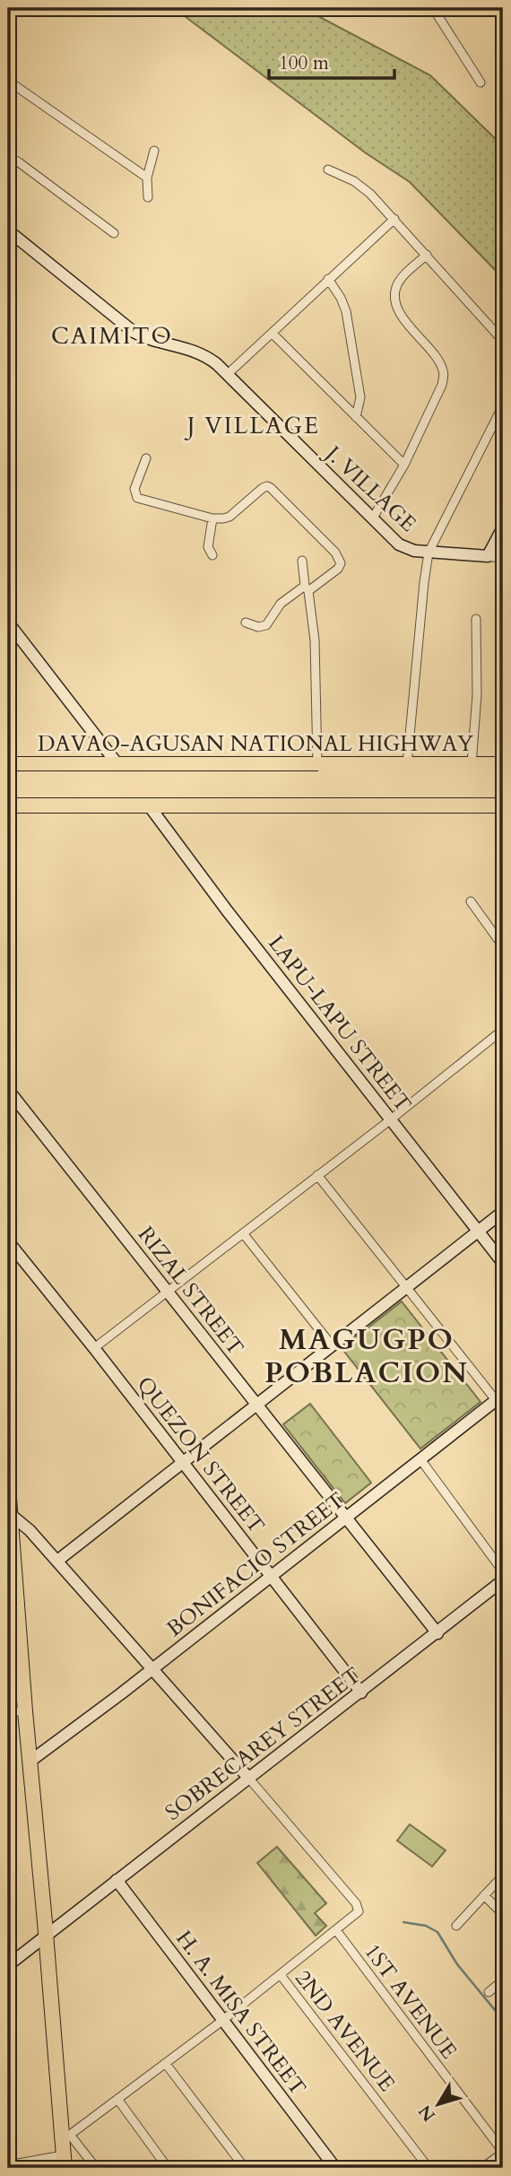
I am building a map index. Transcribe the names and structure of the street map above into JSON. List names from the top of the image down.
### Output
{
  "streets": {
    "highway": ["DAVAO-AGUSAN NATIONAL HIGHWAY"],
    "street": [
      "J. VILLAGE",
      "LAPU-LAPU STREET",
      "RIZAL STREET",
      "QUEZON STREET",
      "BONIFACIO STREET",
      "SOBRECAREY STREET",
      "1ST AVENUE",
      "H. A. MISA STREET",
      "2ND AVENUE"
    ]
  },
  "crossings": [
    ["DAVAO-AGUSAN NATIONAL HIGHWAY", "LAPU-LAPU STREET"],
    ["RIZAL STREET", "BONIFACIO STREET"],
    ["RIZAL STREET", "SOBRECAREY STREET"],
    ["QUEZON STREET", "BONIFACIO STREET"],
    ["QUEZON STREET", "SOBRECAREY STREET"],
    ["SOBRECAREY STREET", "H. A. MISA STREET"]
  ],
  "districts": ["CAIMITO", "J VILLAGE", "MAGUGPO POBLACION"],
  "scale_bar": "100 m",
  "north": "bottom left"
}
